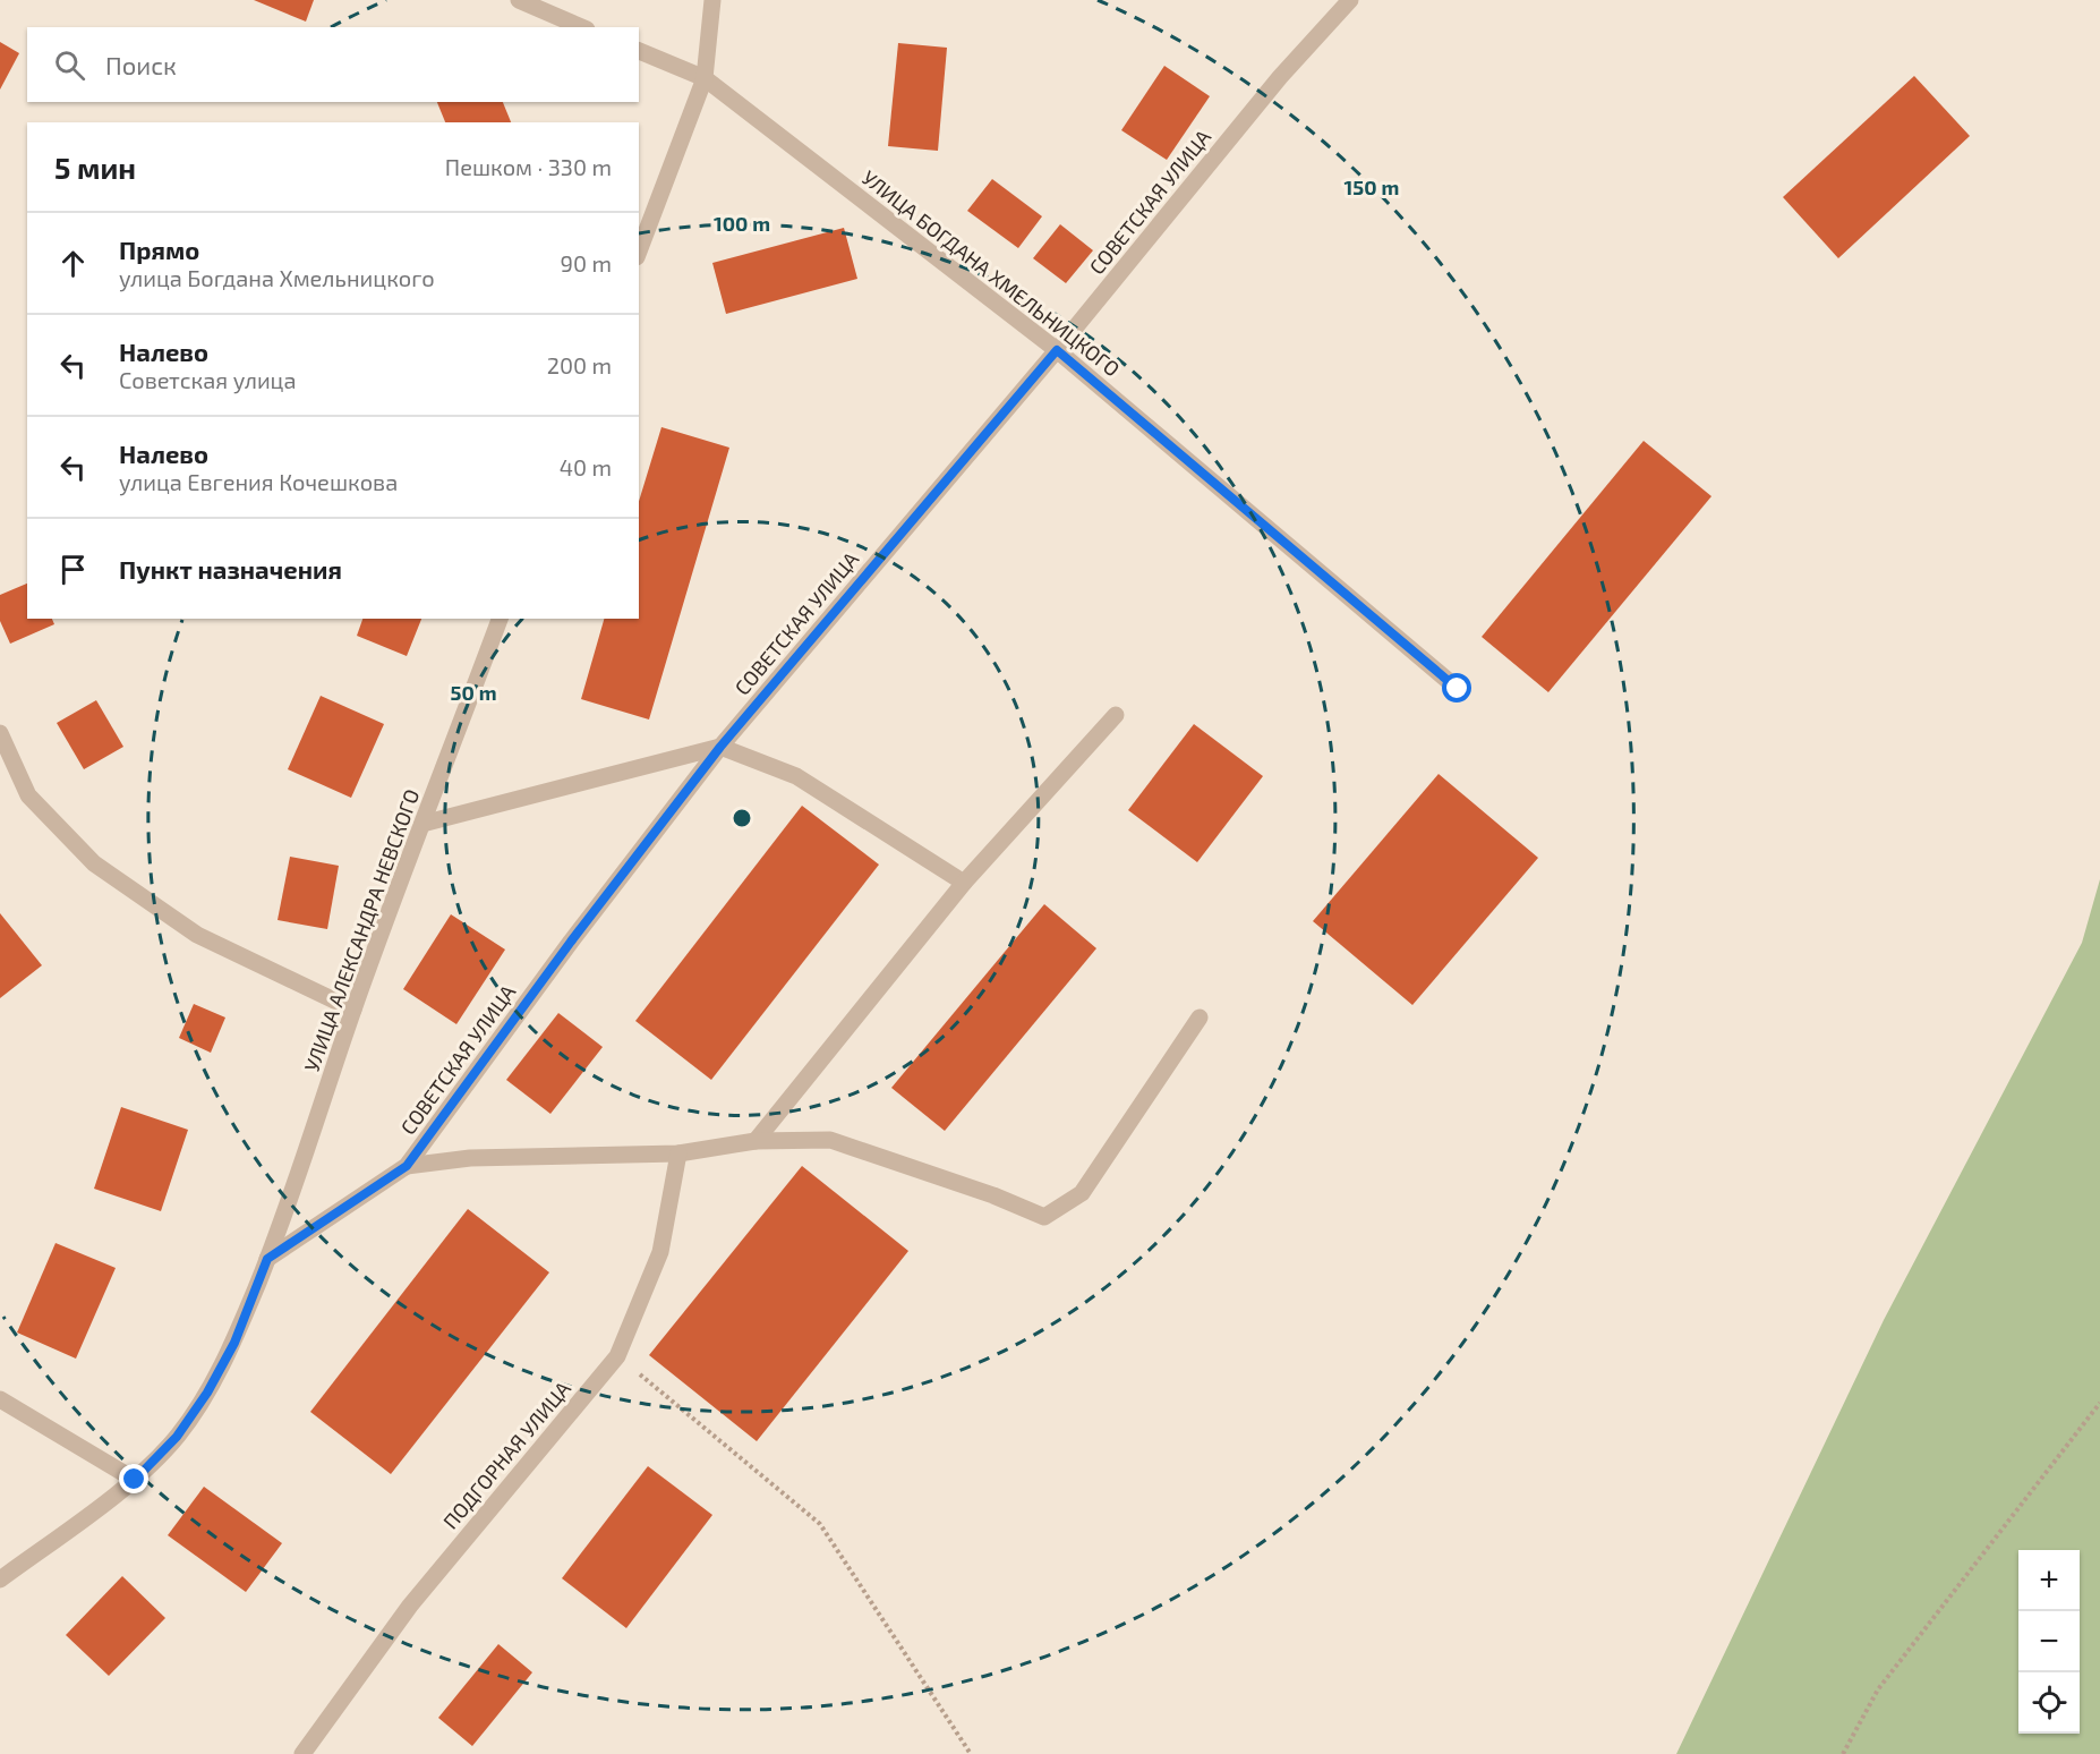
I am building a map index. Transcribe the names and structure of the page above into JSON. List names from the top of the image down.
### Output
{
  "streets": {
    "street": [
      "СОВЕТСКАЯ УЛИЦА",
      "УЛИЦА БОГДАНА ХМЕЛЬНИЦКОГО",
      "УЛИЦА АЛЕКСАНДРА НЕВСКОГО",
      "ПОДГОРНАЯ УЛИЦА"
    ]
  },
  "crossings": [
    ["СОВЕТСКАЯ УЛИЦА", "УЛИЦА БОГДАНА ХМЕЛЬНИЦКОГО"],
    ["СОВЕТСКАЯ УЛИЦА", "УЛИЦА АЛЕКСАНДРА НЕВСКОГО"]
  ],
  "page": {
    "search": "Поиск",
    "heading": ["5 мин", "Пешком · 330 m"],
    "list": [
      ["Прямо", "улица Богдана Хмельницкого", "90 m"],
      ["Налево", "Советская улица", "200 m"],
      ["Налево", "улица Евгения Кочешкова", "40 m"],
      "Пункт назначения"
    ],
    "map_buttons": ["+", "−"]
  },
  "rings": ["150 m", "100 m", "50 m"]
}
